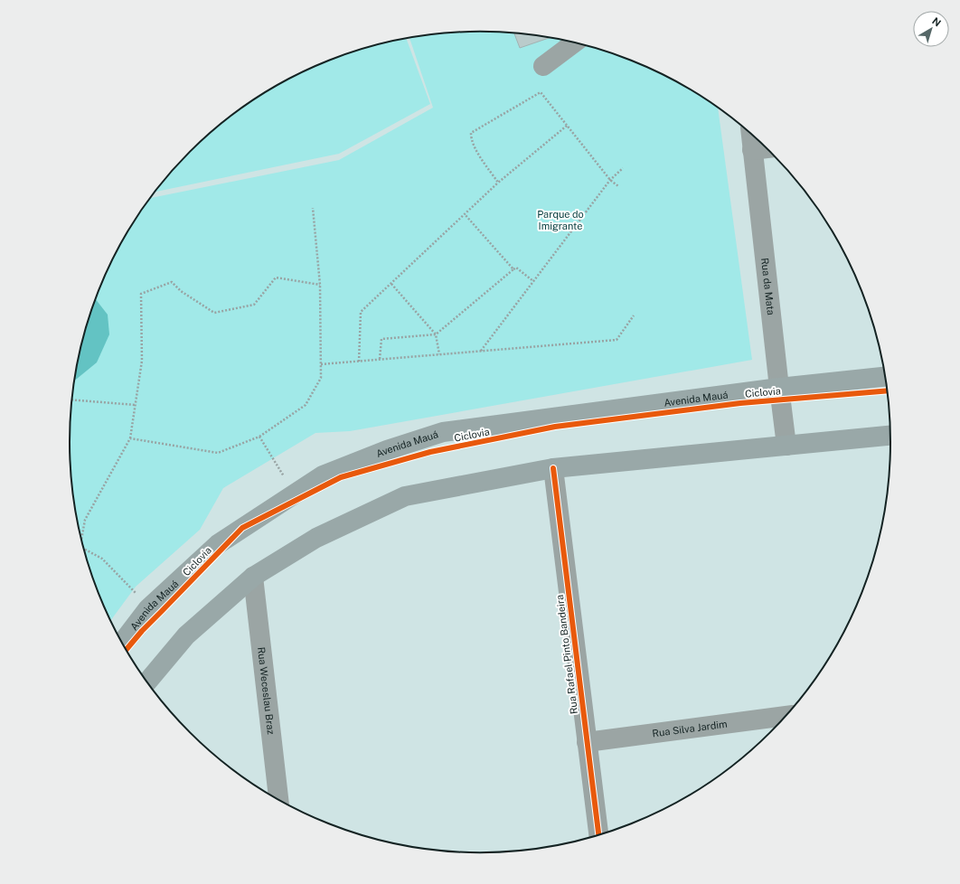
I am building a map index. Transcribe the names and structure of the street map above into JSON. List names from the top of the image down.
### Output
{
  "streets": {
    "main road": ["Avenida Mauá"],
    "street": [
      "Rua da Mata",
      "Rua Rafael Pinto Bandeira",
      "Rua Weceslau Braz",
      "Rua Silva Jardim"
    ],
    "cycle path": ["Ciclovia"]
  },
  "crossings": [
    ["Rua da Mata", "Avenida Mauá"],
    ["Rua Rafael Pinto Bandeira", "Rua Silva Jardim"]
  ],
  "parks": ["Parque do Imigrante"],
  "north": "top right"
}
